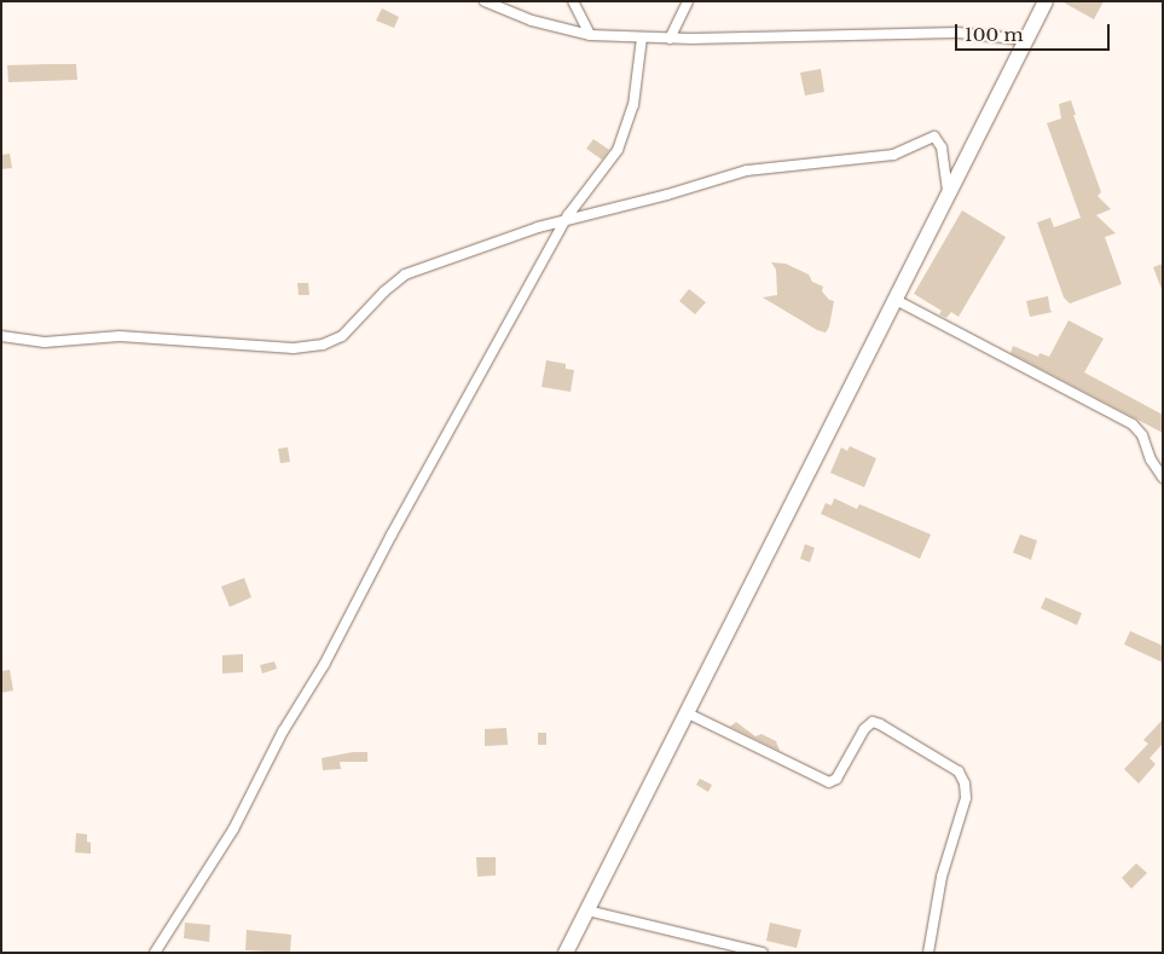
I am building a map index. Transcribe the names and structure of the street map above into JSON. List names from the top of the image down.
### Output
{
  "scale_bar": "100 m"
}
